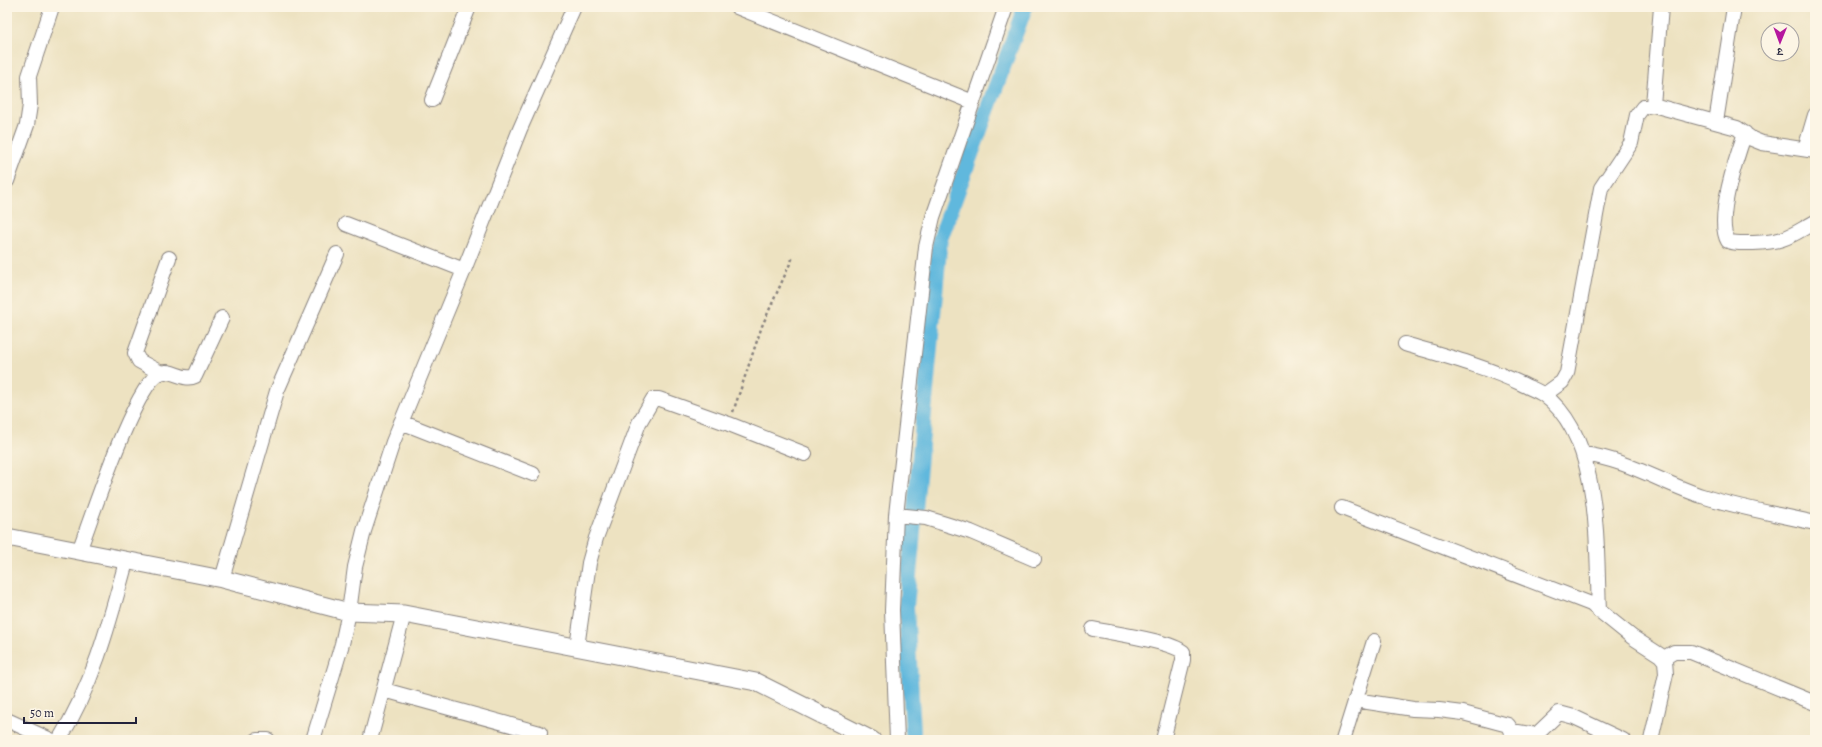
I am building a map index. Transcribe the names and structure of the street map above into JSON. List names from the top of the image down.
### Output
{
  "scale_bar": "50 m",
  "north": "bottom"
}
